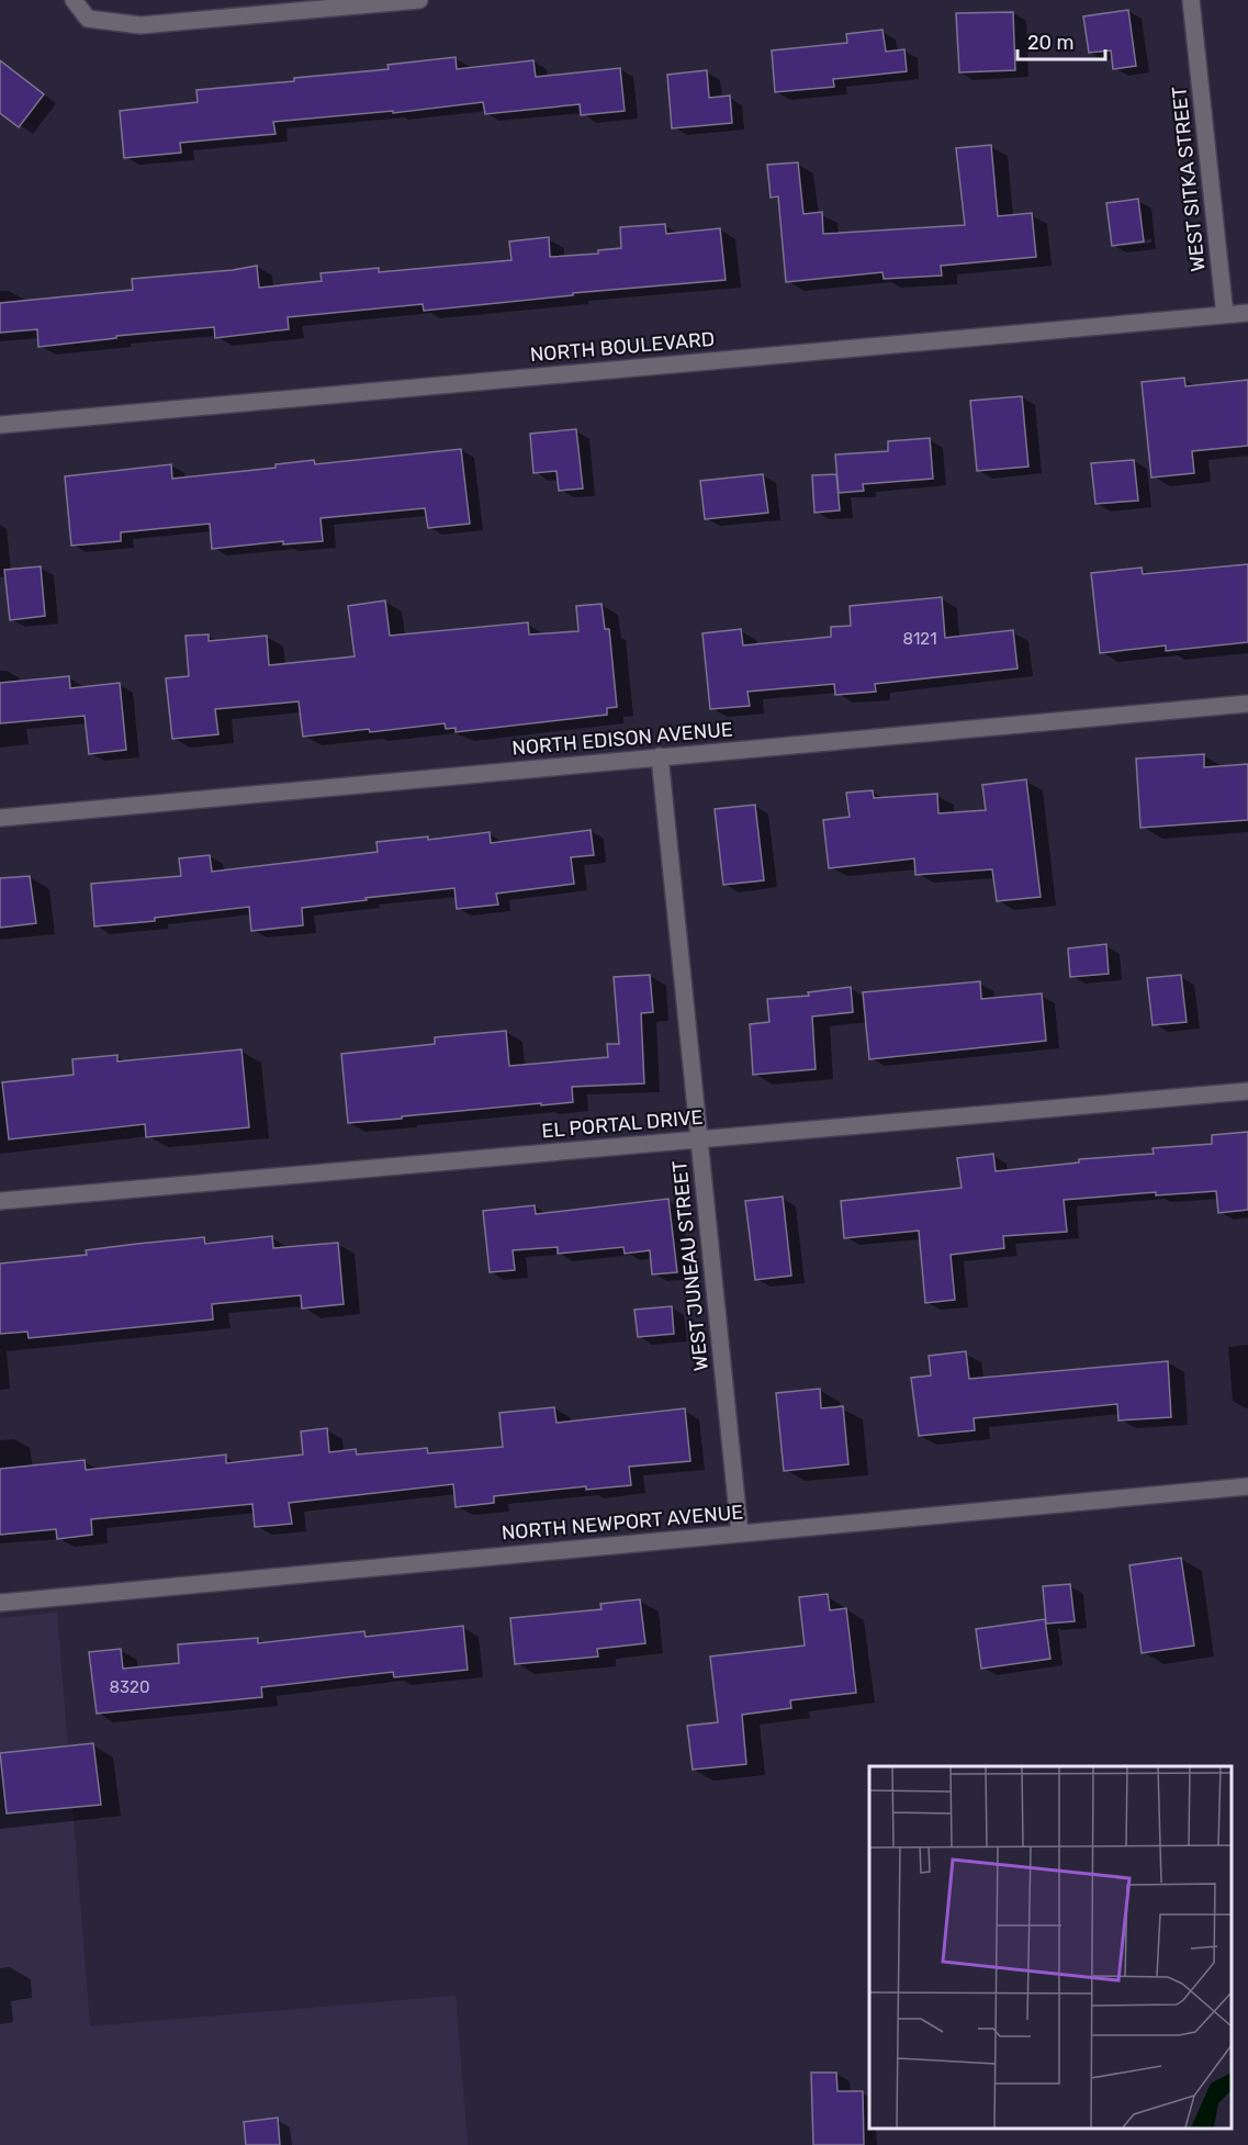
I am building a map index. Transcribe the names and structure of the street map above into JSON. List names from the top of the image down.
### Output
{
  "streets": {
    "street": [
      "WEST SITKA STREET",
      "NORTH BOULEVARD",
      "NORTH EDISON AVENUE",
      "EL PORTAL DRIVE",
      "WEST JUNEAU STREET",
      "NORTH NEWPORT AVENUE"
    ]
  },
  "crossings": [
    ["WEST SITKA STREET", "NORTH BOULEVARD"],
    ["NORTH EDISON AVENUE", "WEST JUNEAU STREET"],
    ["EL PORTAL DRIVE", "WEST JUNEAU STREET"],
    ["WEST JUNEAU STREET", "NORTH NEWPORT AVENUE"]
  ],
  "house_numbers": ["8121", "8320"],
  "scale_bar": "20 m"
}
